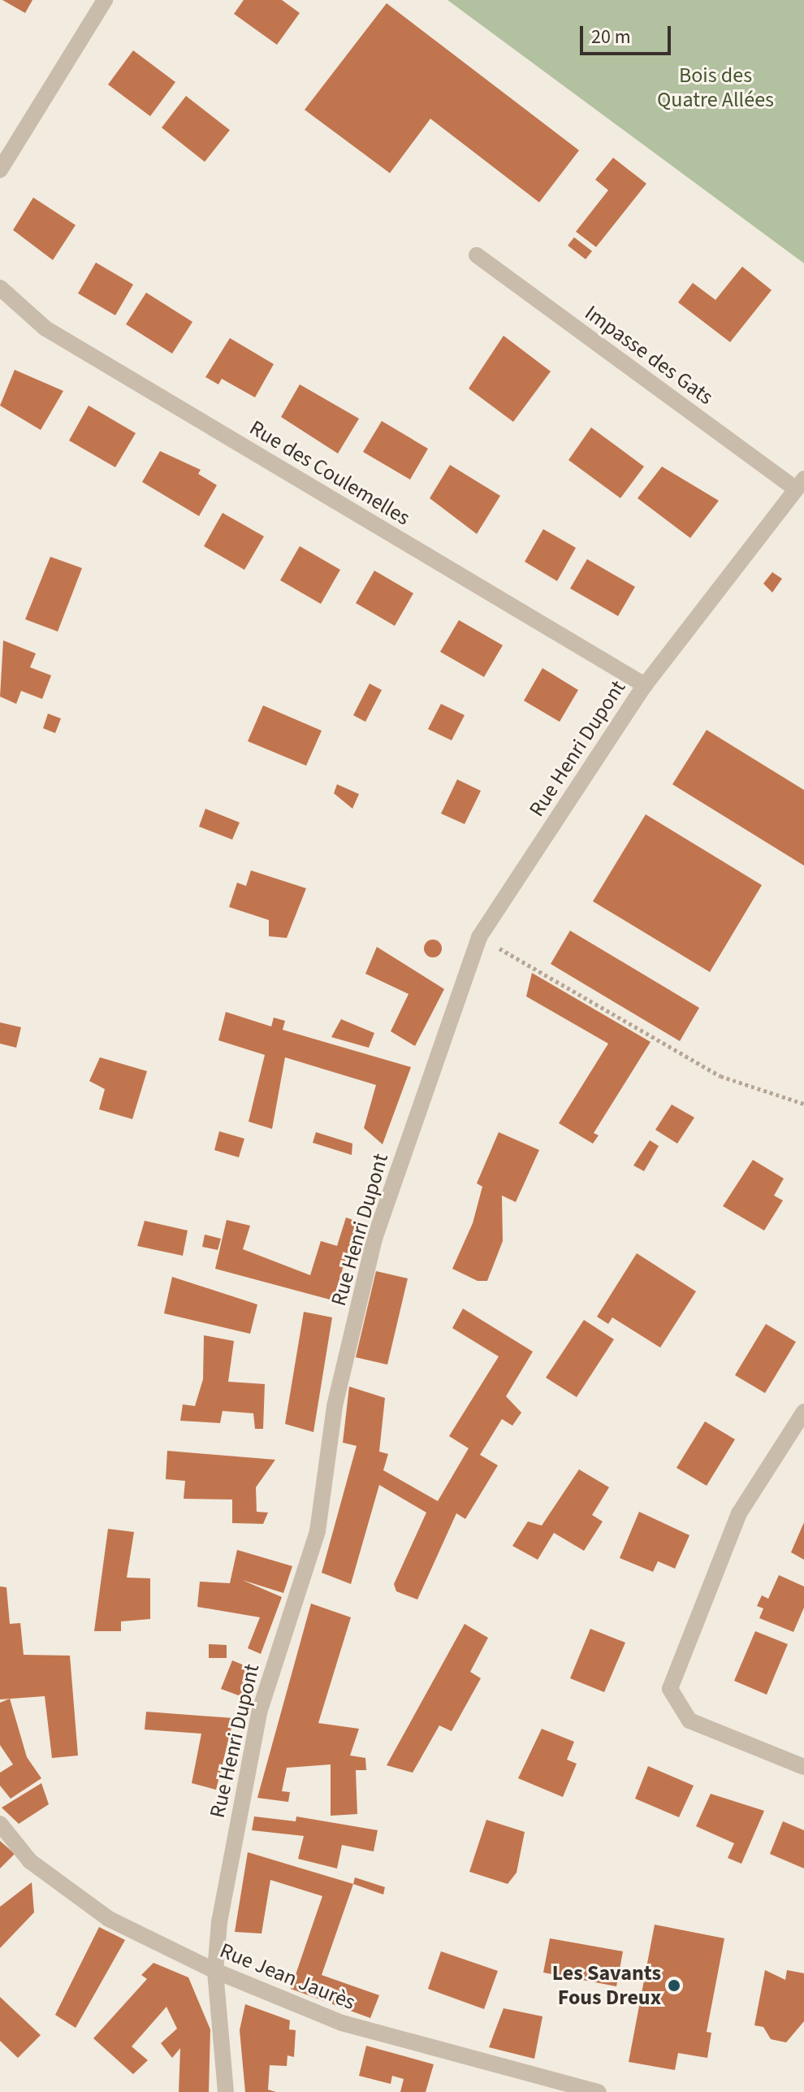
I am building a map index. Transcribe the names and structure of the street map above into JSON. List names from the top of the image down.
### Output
{
  "streets": {
    "street": [
      "Impasse des Gats",
      "Rue des Coulemelles",
      "Rue Henri Dupont",
      "Rue Jean Jaurès"
    ]
  },
  "crossings": [
    ["Impasse des Gats", "Rue Henri Dupont"],
    ["Rue des Coulemelles", "Rue Henri Dupont"],
    ["Rue Henri Dupont", "Rue Jean Jaurès"]
  ],
  "parks": ["Bois des Quatre Allées"],
  "places": ["Les Savants Fous Dreux"],
  "scale_bar": "20 m"
}
